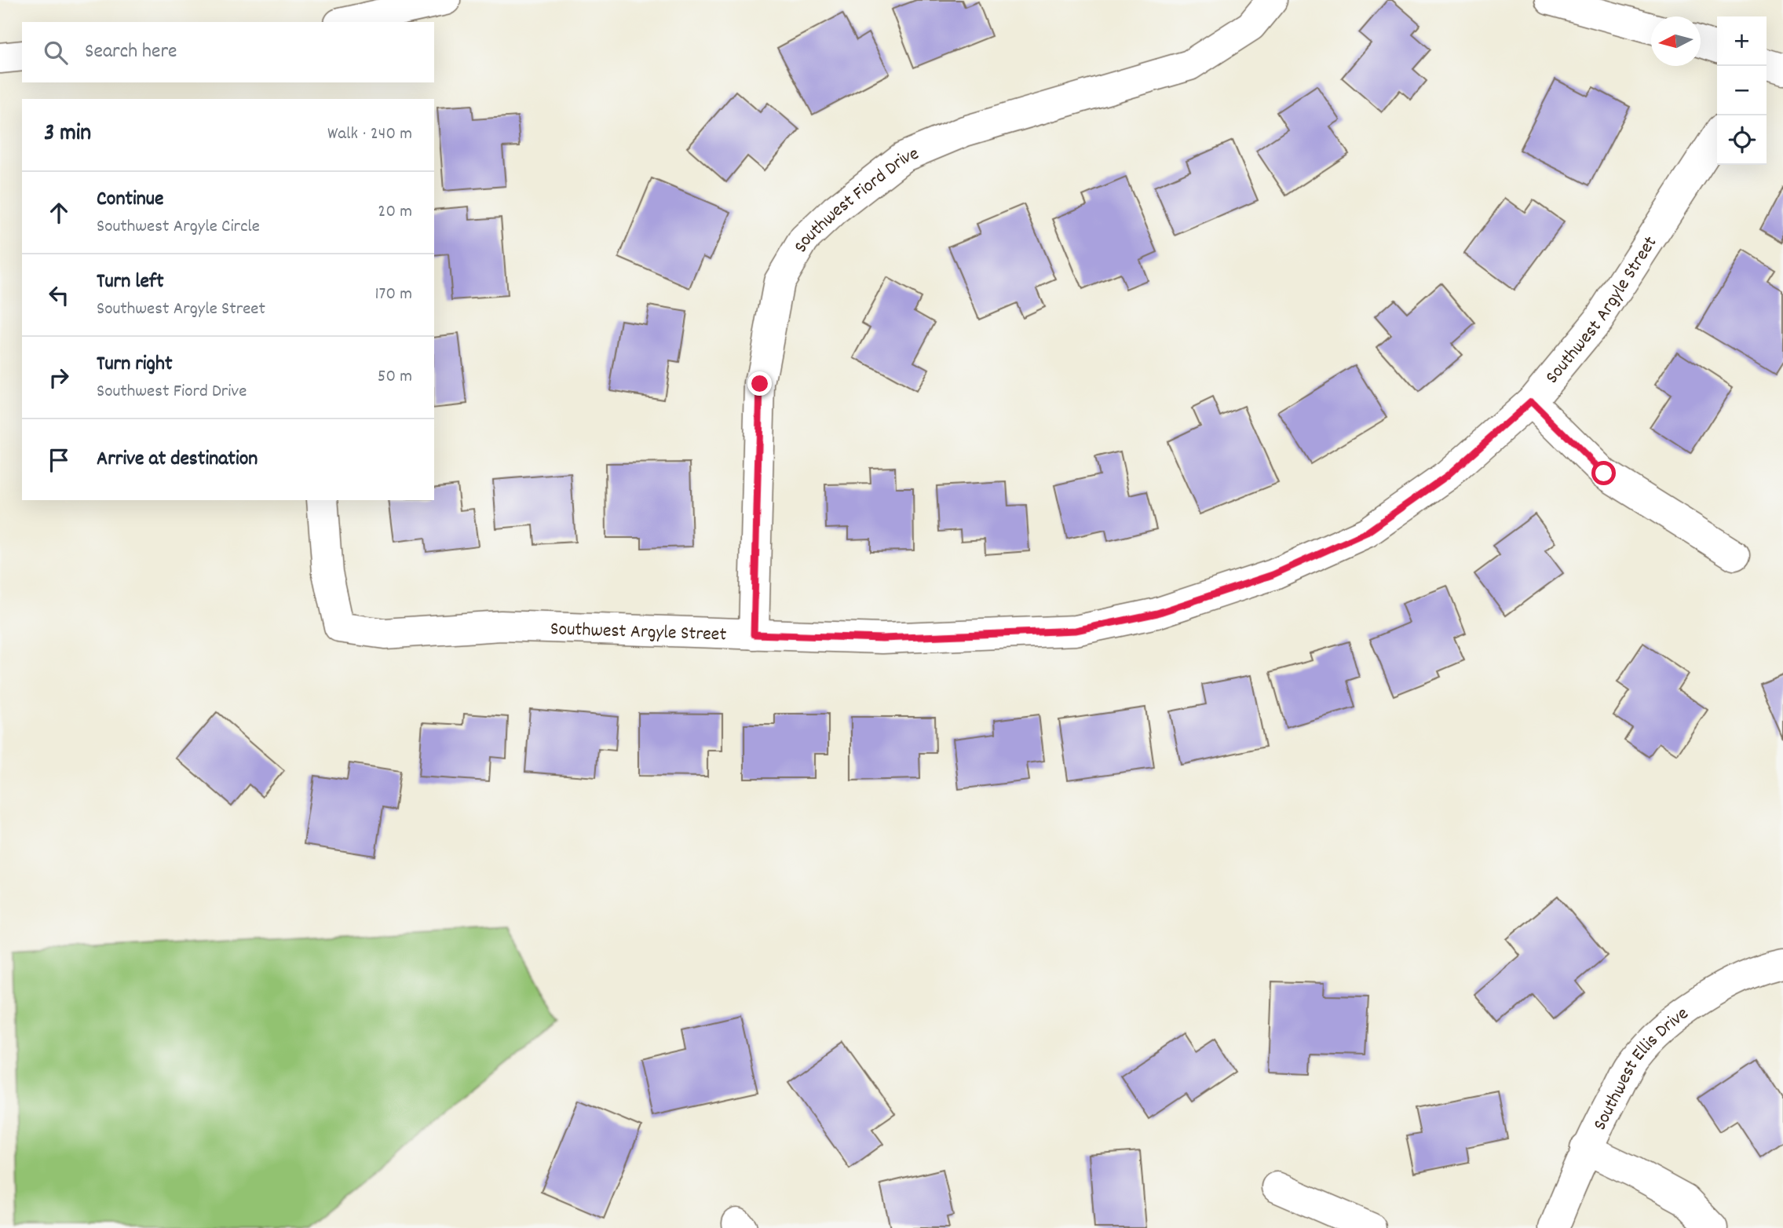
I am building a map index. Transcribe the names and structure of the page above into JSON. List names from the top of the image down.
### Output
{
  "streets": {
    "street": ["Southwest Fiord Drive", "Southwest Argyle Street", "Southwest Ellis Drive"]
  },
  "crossings": [
    ["Southwest Fiord Drive", "Southwest Argyle Street"]
  ],
  "north": "left",
  "page": {
    "map_buttons": ["+", "−"],
    "search": "Search here",
    "heading": ["3 min", "Walk · 240 m"],
    "list": [
      ["Continue", "Southwest Argyle Circle", "20 m"],
      ["Turn left", "Southwest Argyle Street", "170 m"],
      ["Turn right", "Southwest Fiord Drive", "50 m"],
      "Arrive at destination"
    ]
  }
}
